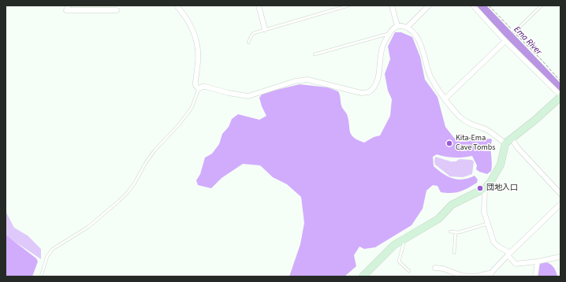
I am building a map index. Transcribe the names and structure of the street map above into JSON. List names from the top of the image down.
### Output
{
  "water": ["Ema River"],
  "places": ["Kita-Ema Cave Tombs", "団地入口"]
}
